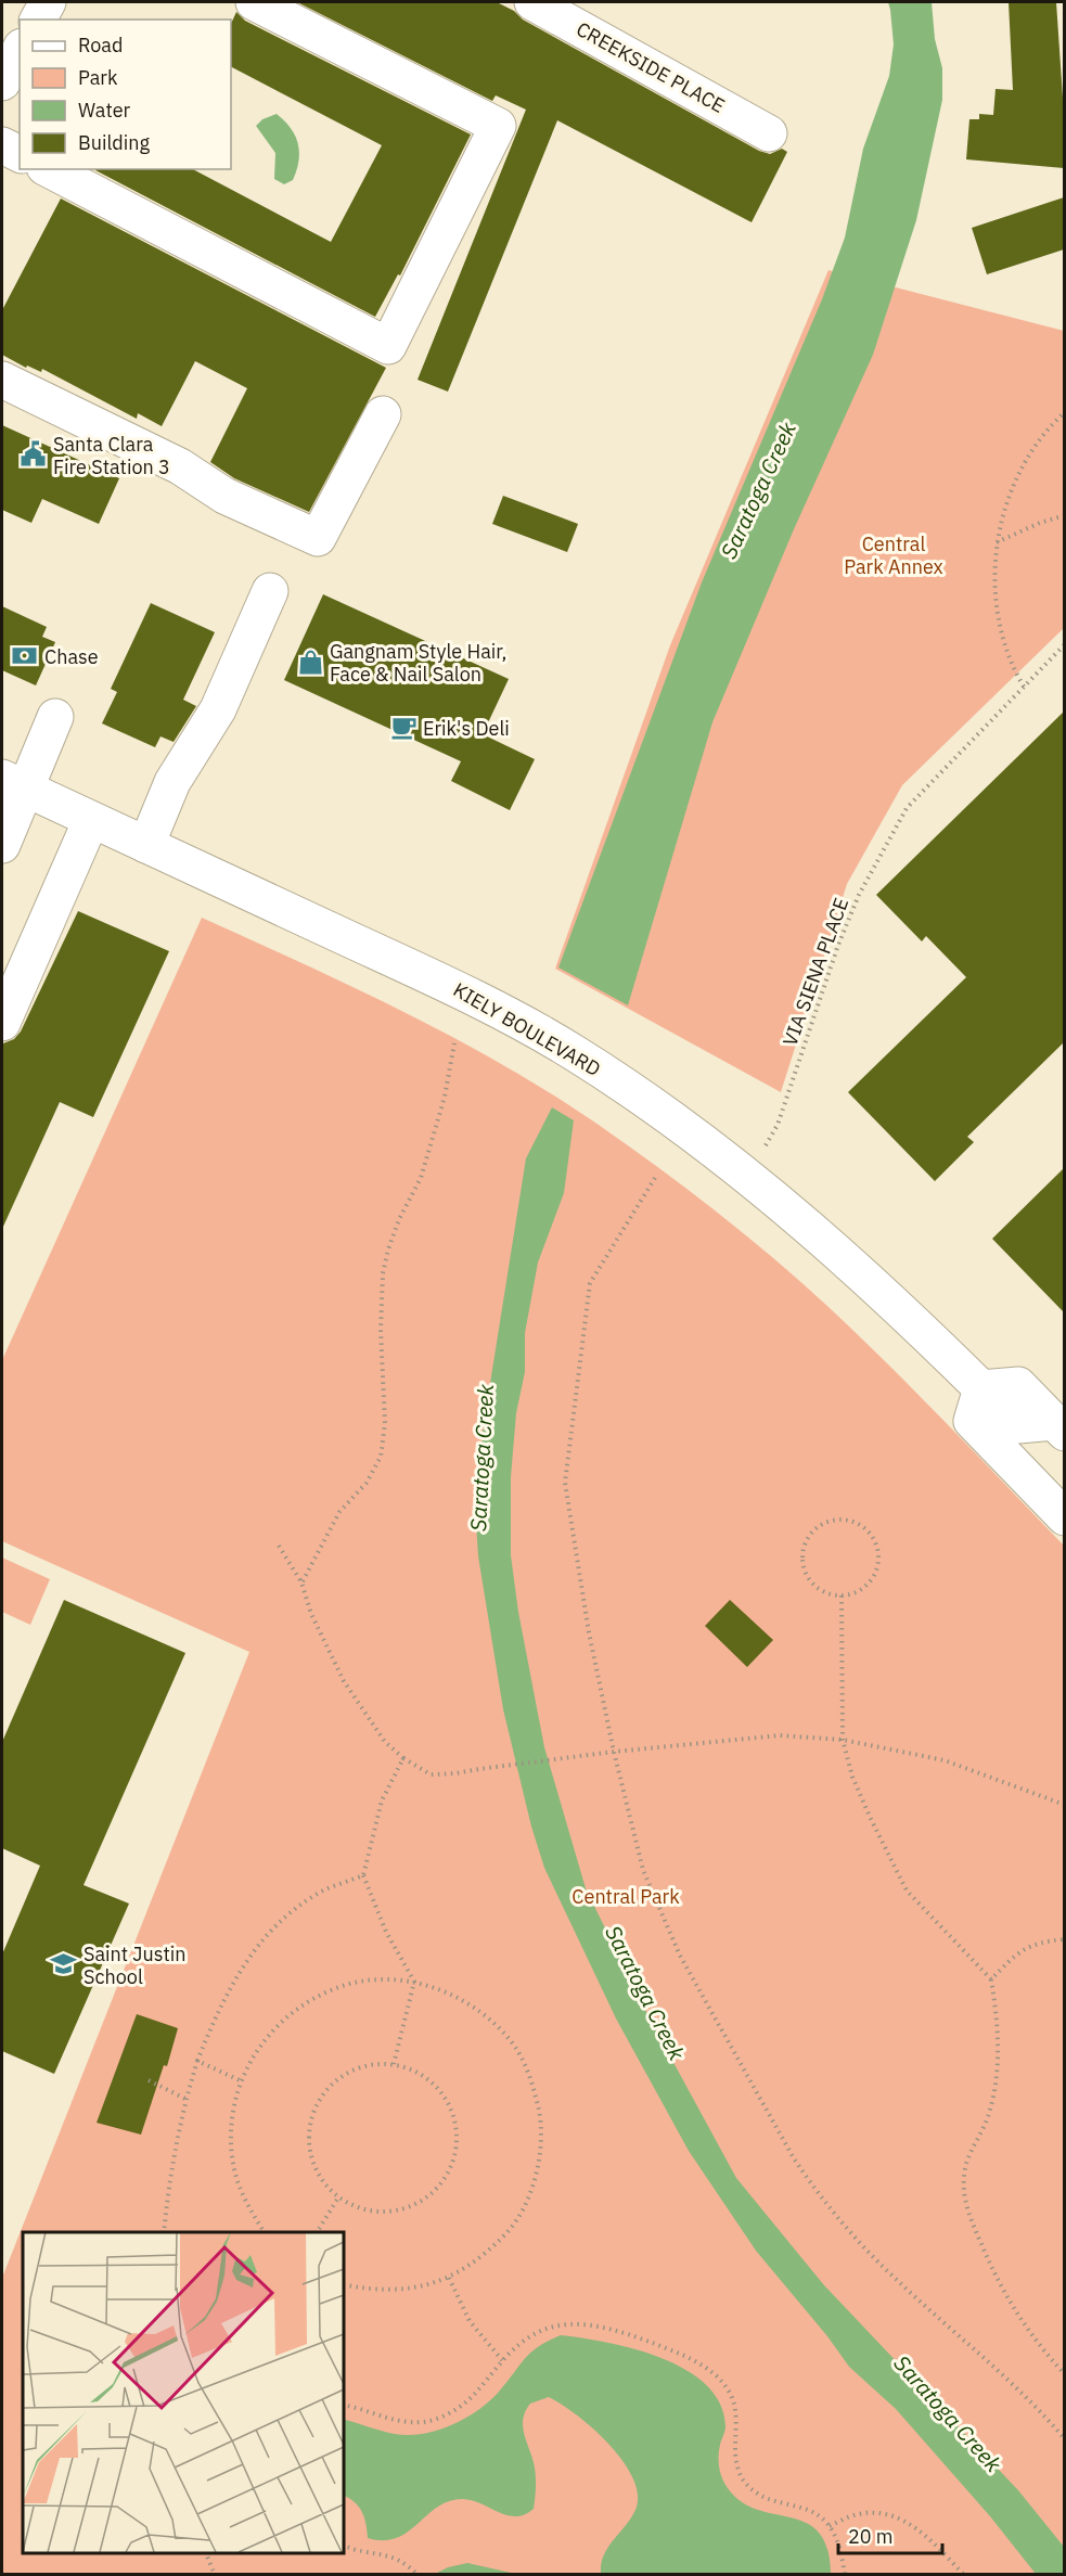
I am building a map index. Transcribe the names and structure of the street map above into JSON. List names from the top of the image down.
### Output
{
  "streets": {
    "main road": ["CREEKSIDE PLACE", "KIELY BOULEVARD"],
    "path": ["VIA SIENA PLACE"]
  },
  "crossings": [
    ["VIA SIENA PLACE", "KIELY BOULEVARD"]
  ],
  "water": ["Saratoga Creek"],
  "parks": ["Central Park Annex", "Central Park"],
  "places": {
    "public building": ["Santa Clara Fire Station 3"],
    "bank": ["Chase"],
    "shop": ["Gangnam Style Hair, Face & Nail Salon"],
    "cafe": ["Erik's Deli"],
    "school or university": ["Saint Justin School"]
  },
  "legend": [
    "Road",
    "Park",
    "Water",
    "Building"
  ],
  "scale_bar": "20 m"
}
